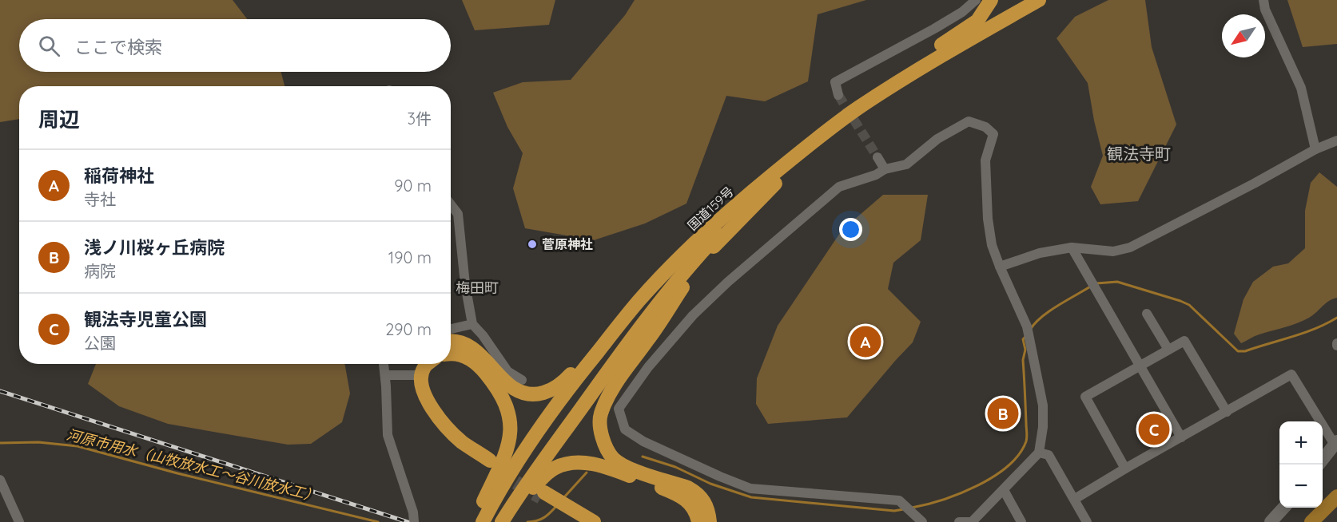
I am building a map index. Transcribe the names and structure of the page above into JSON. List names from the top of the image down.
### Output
{
  "streets": {
    "highway": ["国道159号"]
  },
  "districts": ["観法寺町", "梅田町"],
  "water": ["河原市用水（山牧放水工～谷川放水工）"],
  "places": ["菅原神社"],
  "north": "bottom left",
  "page": {
    "search": "ここで検索",
    "heading": ["周辺", "3件"],
    "list": [
      {
        "mark": "A",
        "name": "稲荷神社",
        "note": "寺社",
        "value": "90 m"
      },
      {
        "mark": "B",
        "name": "浅ノ川桜ヶ丘病院",
        "note": "病院",
        "value": "190 m"
      },
      {
        "mark": "C",
        "name": "観法寺児童公園",
        "note": "公園",
        "value": "290 m"
      }
    ],
    "pins": ["A", "B", "C"],
    "map_buttons": ["+", "−"]
  }
}
